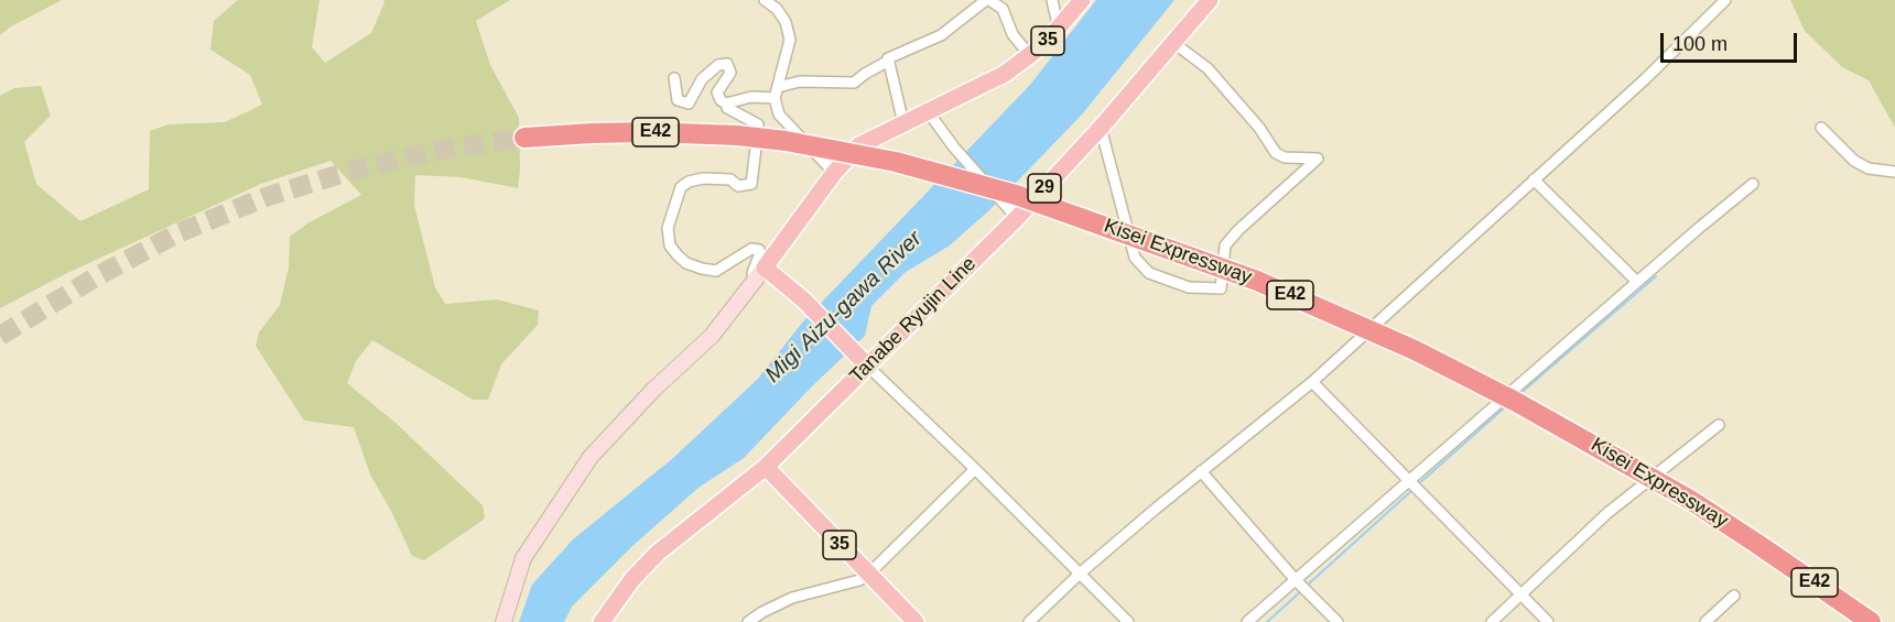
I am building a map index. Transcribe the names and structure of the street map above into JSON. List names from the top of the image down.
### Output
{
  "streets": {
    "highway": ["E42", "Kisei Expressway"],
    "main road": ["35", "29", "Tanabe Ryujin Line"]
  },
  "crossings": [
    ["35", "Tanabe Ryujin Line"]
  ],
  "water": ["Migi Aizu-gawa River"],
  "scale_bar": "100 m"
}
